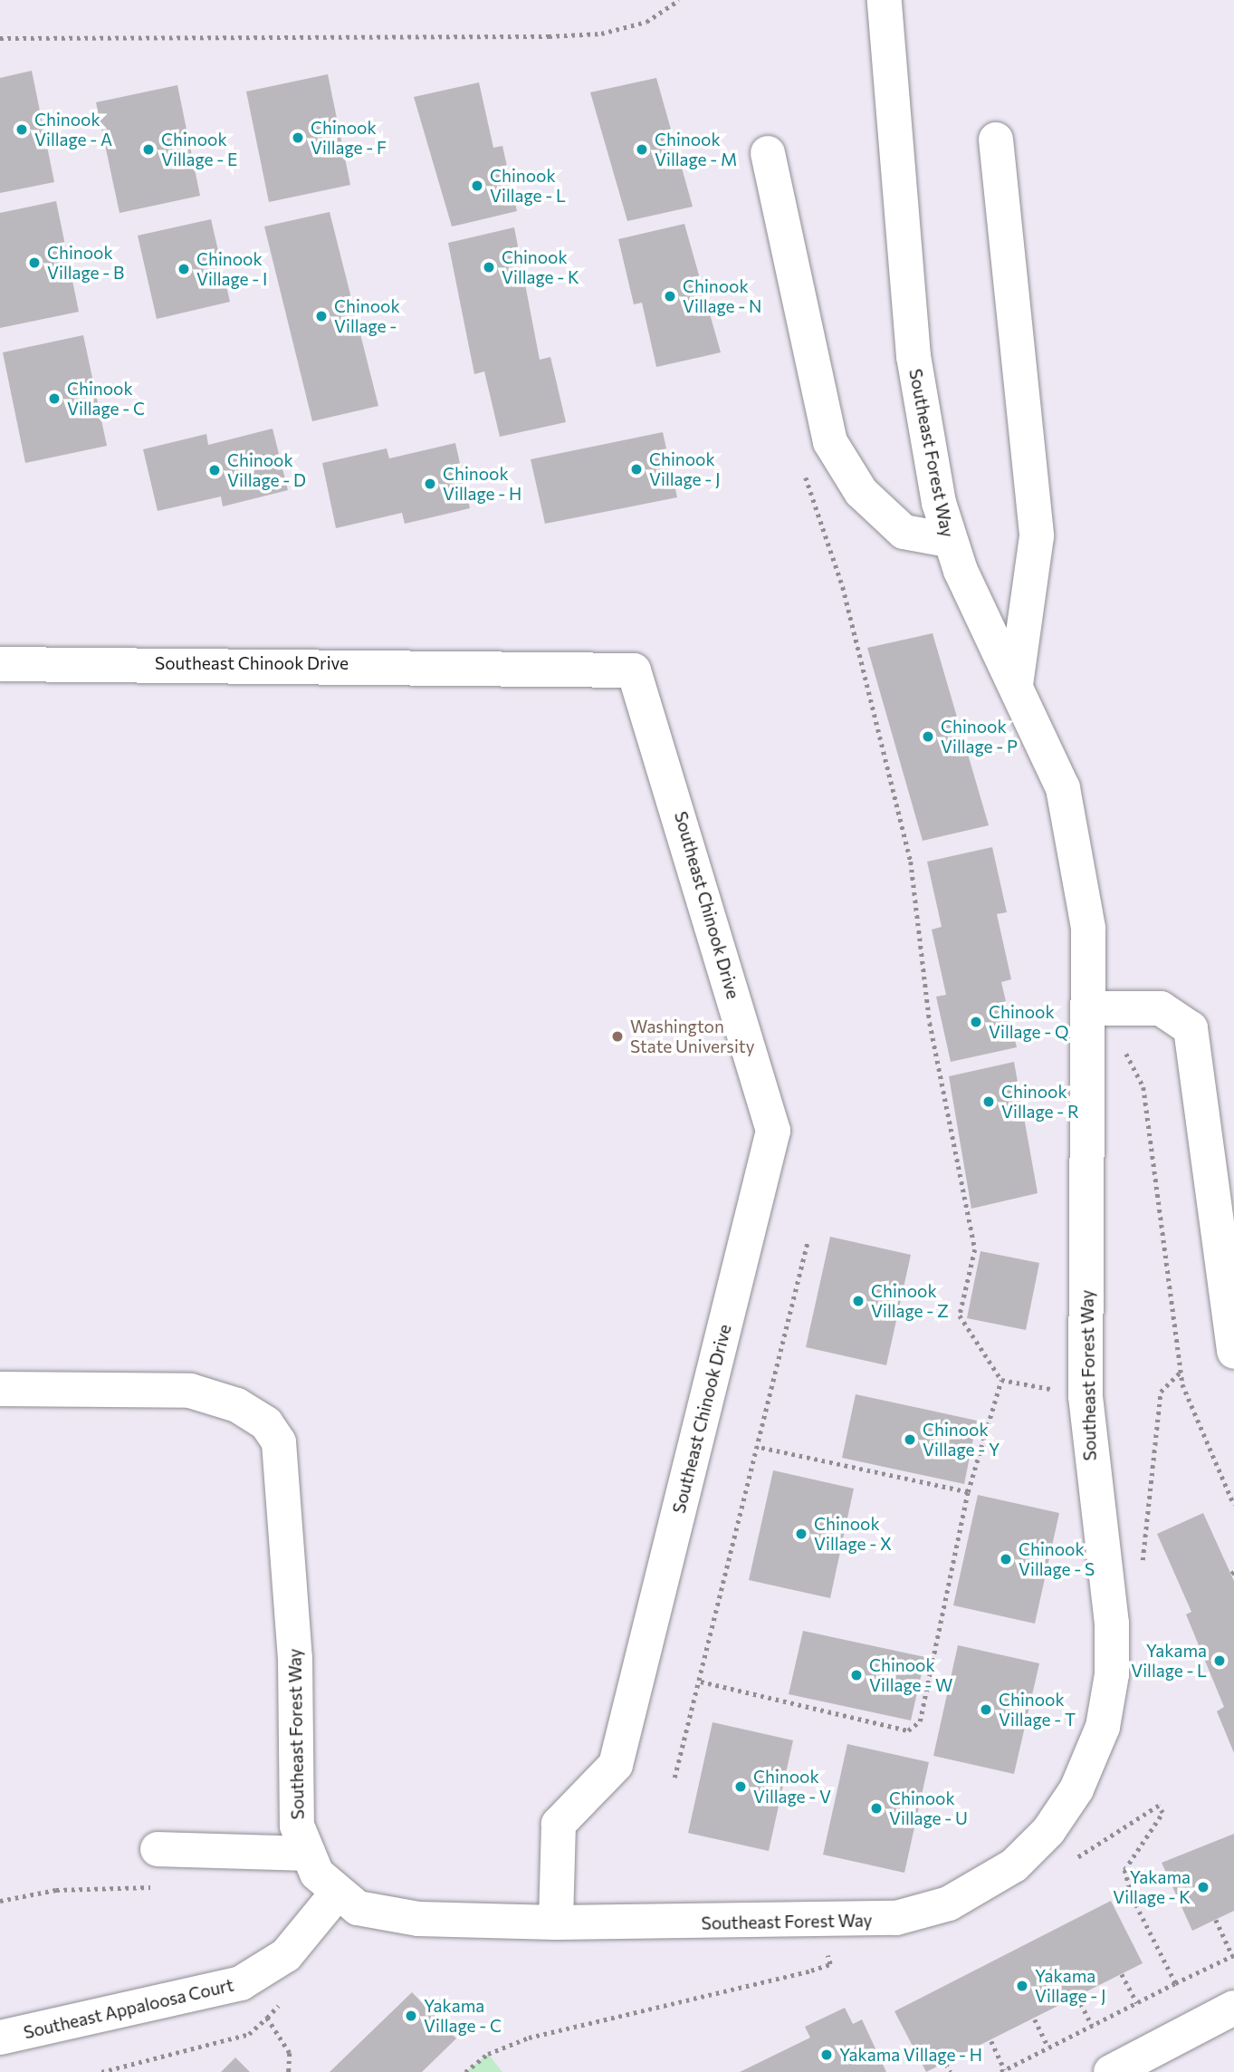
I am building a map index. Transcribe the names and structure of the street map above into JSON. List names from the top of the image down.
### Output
{
  "streets": {
    "street": ["Southeast Forest Way", "Southeast Chinook Drive", "Southeast Appaloosa Court"]
  },
  "crossings": [
    ["Southeast Forest Way", "Southeast Chinook Drive"],
    ["Southeast Forest Way", "Southeast Appaloosa Court"]
  ],
  "places": [
    "Chinook Village - A",
    "Chinook Village - F",
    "Chinook Village - E",
    "Chinook Village - M",
    "Chinook Village - L",
    "Chinook Village - B",
    "Chinook Village - K",
    "Chinook Village - I",
    "Chinook Village - N",
    "Chinook Village -",
    "Chinook Village - C",
    "Chinook Village - J",
    "Chinook Village - D",
    "Chinook Village - H",
    "Chinook Village - P",
    "Chinook Village - Q",
    "Washington State University",
    "Chinook Village - R",
    "Chinook Village - Z",
    "Chinook Village - Y",
    "Chinook Village - X",
    "Chinook Village - S",
    "Yakama Village - L",
    "Chinook Village - W",
    "Chinook Village - T",
    "Chinook Village - V",
    "Chinook Village - U",
    "Yakama Village - K",
    "Yakama Village - J",
    "Yakama Village - C",
    "Yakama Village - H"
  ]
}
